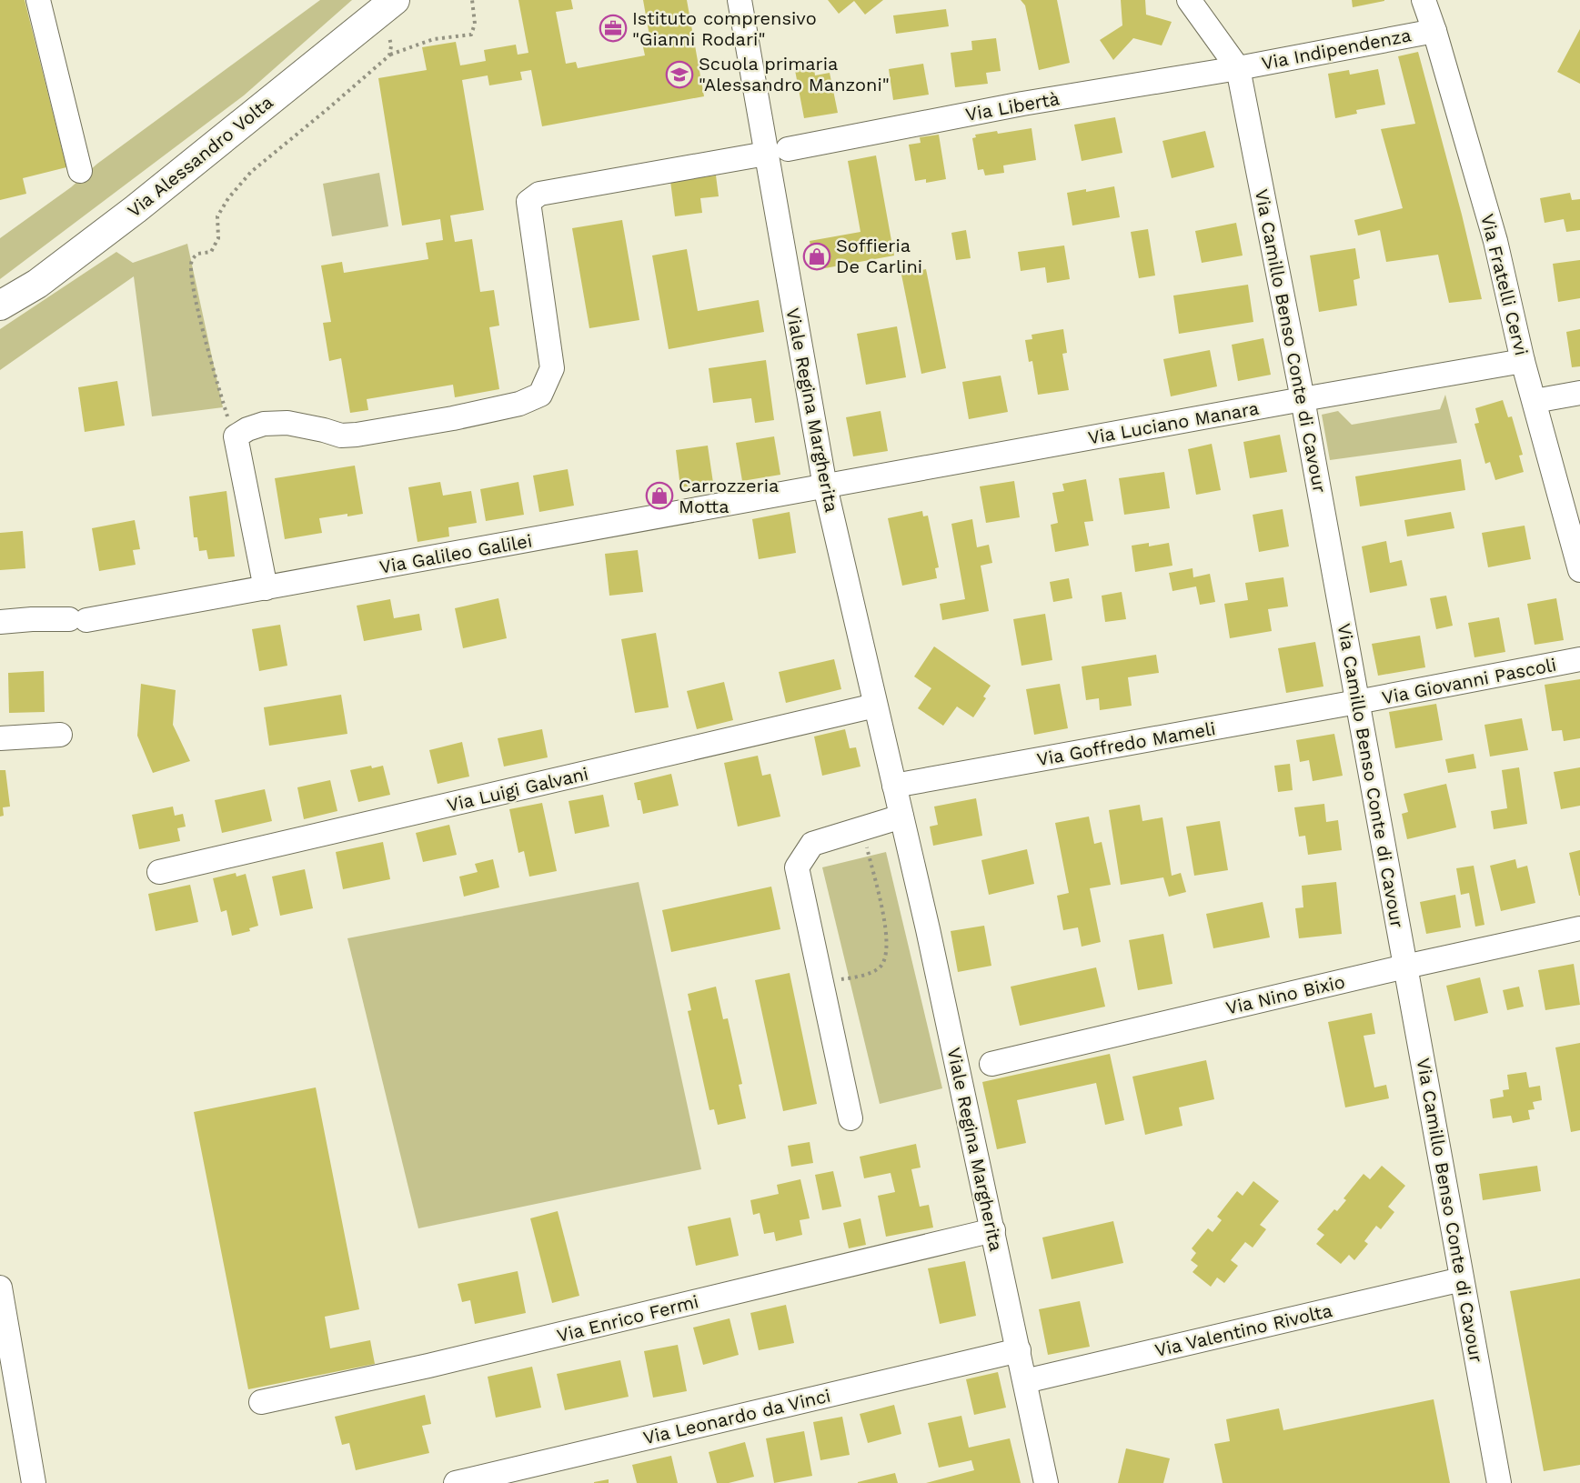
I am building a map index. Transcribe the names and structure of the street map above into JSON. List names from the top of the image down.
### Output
{
  "streets": {
    "main road": ["Via Alessandro Volta"],
    "street": [
      "Via Indipendenza",
      "Via Libertà",
      "Via Fratelli Cervi",
      "Via Camillo Benso Conte di Cavour",
      "Viale Regina Margherita",
      "Via Luciano Manara",
      "Via Galileo Galilei",
      "Via Giovanni Pascoli",
      "Via Goffredo Mameli",
      "Via Luigi Galvani",
      "Via Nino Bixio",
      "Via Enrico Fermi",
      "Via Valentino Rivolta",
      "Via Leonardo da Vinci"
    ]
  },
  "crossings": [
    ["Via Indipendenza", "Via Libertà"],
    ["Via Indipendenza", "Via Fratelli Cervi"],
    ["Via Indipendenza", "Via Camillo Benso Conte di Cavour"],
    ["Via Libertà", "Via Camillo Benso Conte di Cavour"],
    ["Via Libertà", "Viale Regina Margherita"],
    ["Via Fratelli Cervi", "Via Luciano Manara"],
    ["Via Camillo Benso Conte di Cavour", "Via Luciano Manara"],
    ["Via Camillo Benso Conte di Cavour", "Via Giovanni Pascoli"],
    ["Via Camillo Benso Conte di Cavour", "Via Goffredo Mameli"],
    ["Via Camillo Benso Conte di Cavour", "Via Nino Bixio"],
    ["Via Camillo Benso Conte di Cavour", "Via Valentino Rivolta"],
    ["Viale Regina Margherita", "Via Luciano Manara"],
    ["Viale Regina Margherita", "Via Galileo Galilei"],
    ["Viale Regina Margherita", "Via Goffredo Mameli"],
    ["Viale Regina Margherita", "Via Luigi Galvani"],
    ["Viale Regina Margherita", "Via Enrico Fermi"],
    ["Viale Regina Margherita", "Via Valentino Rivolta"],
    ["Viale Regina Margherita", "Via Leonardo da Vinci"],
    ["Via Luciano Manara", "Via Galileo Galilei"],
    ["Via Giovanni Pascoli", "Via Goffredo Mameli"]
  ],
  "places": {
    "office": ["Istituto comprensivo \"Gianni Rodari\""],
    "school or university": ["Scuola primaria \"Alessandro Manzoni\""],
    "shop": ["Soffieria De Carlini", "Carrozzeria Motta"]
  }
}
